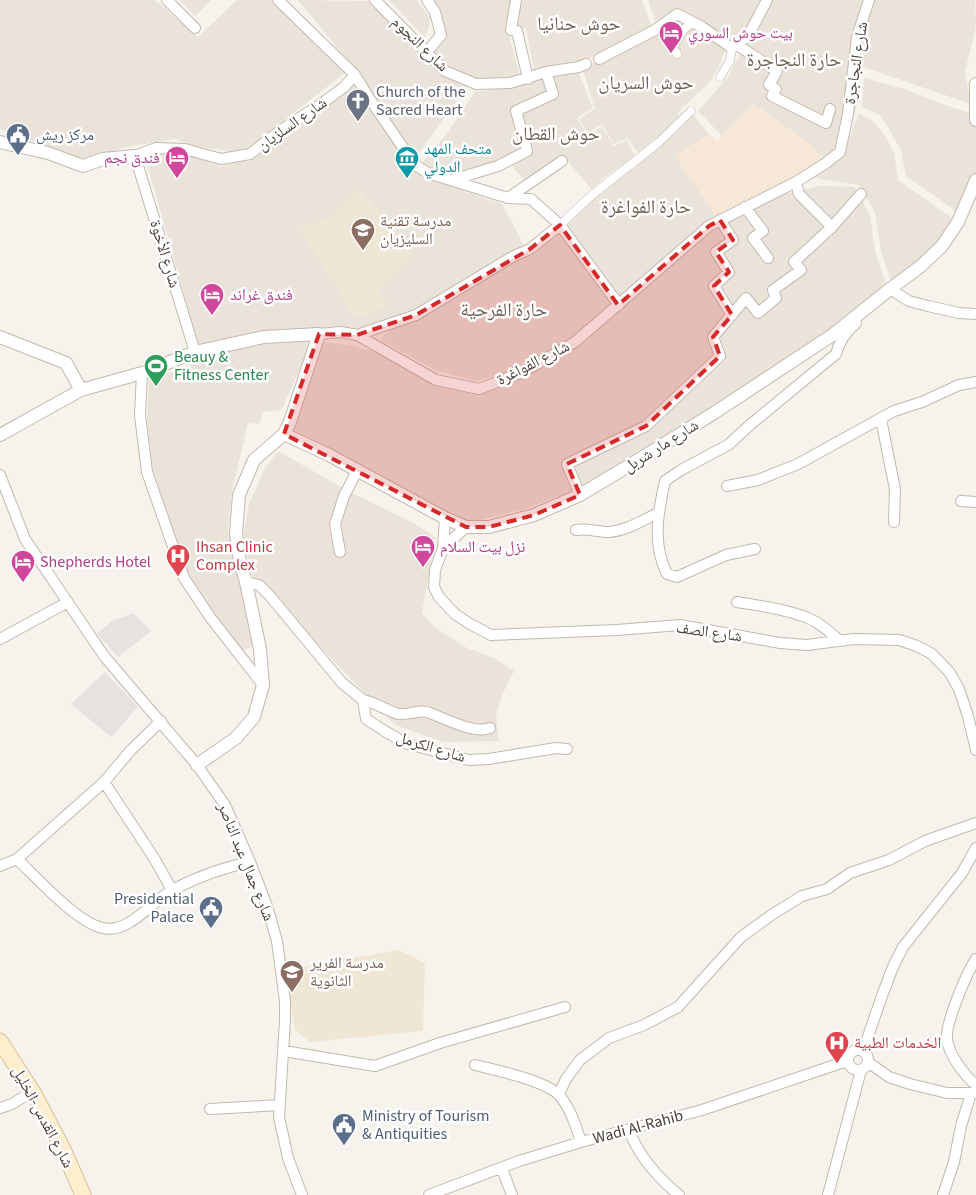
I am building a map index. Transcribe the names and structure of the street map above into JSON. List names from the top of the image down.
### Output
{
  "streets": {
    "main road": ["شارع القدس-الخليل"],
    "street": [
      "شارع النجوم",
      "شارع النجاجرة",
      "شارع السلزيان",
      "شارع الأخوة",
      "شارع الفواغرة",
      "شارع مار شربل",
      "شارع الصف",
      "شارع الكرمل",
      "شارع جمال عبد الناصر",
      "Wadi Al-Rahib"
    ]
  },
  "crossings": [
    ["شارع النجاجرة", "شارع الفواغرة"],
    ["شارع السلزيان", "شارع الأخوة"],
    ["شارع مار شربل", "شارع الصف"]
  ],
  "districts": [
    "حوش حنانيا",
    "حارة النجاجرة",
    "حوش السريان",
    "حوش القطان",
    "حارة الفواغرة",
    "حارة الفرحية"
  ],
  "places": {
    "hotel": [
      "بيت حوش السوري",
      "فندق نجم",
      "فندق غراند",
      "نزل بيت السلام",
      "Shepherds Hotel"
    ],
    "church": ["Church of the Sacred Heart"],
    "public building": ["مركز ريش", "Presidential Palace", "Ministry of Tourism & Antiquities"],
    "museum": ["متحف المهد الدولي"],
    "school or university": ["مدرسة تقنية السليزيان", "مدرسة الفرير الثانوية"],
    "sports": ["Beauy & Fitness Center"],
    "hospital": ["Ihsan Clinic Complex", "الخدمات الطبية"]
  }
}
